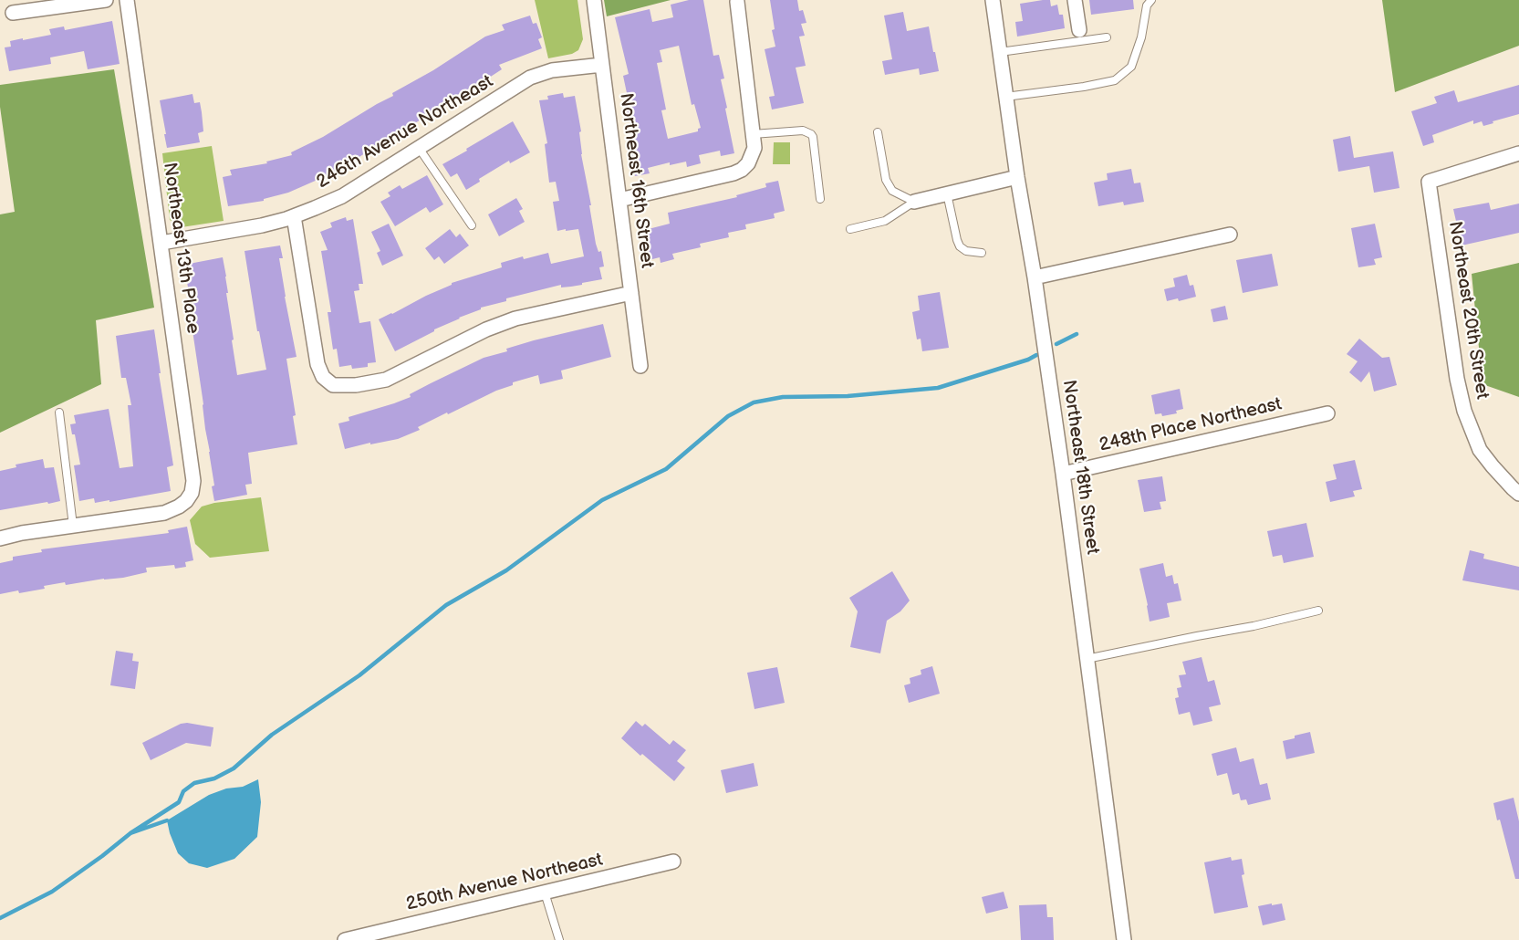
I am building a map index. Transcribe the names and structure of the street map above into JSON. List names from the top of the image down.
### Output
{
  "streets": {
    "street": [
      "246th Avenue Northeast",
      "Northeast 16th Street",
      "Northeast 13th Place",
      "Northeast 20th Street",
      "248th Place Northeast",
      "Northeast 18th Street",
      "250th Avenue Northeast"
    ]
  },
  "crossings": [
    ["246th Avenue Northeast", "Northeast 16th Street"],
    ["246th Avenue Northeast", "Northeast 13th Place"],
    ["248th Place Northeast", "Northeast 18th Street"]
  ]
}
